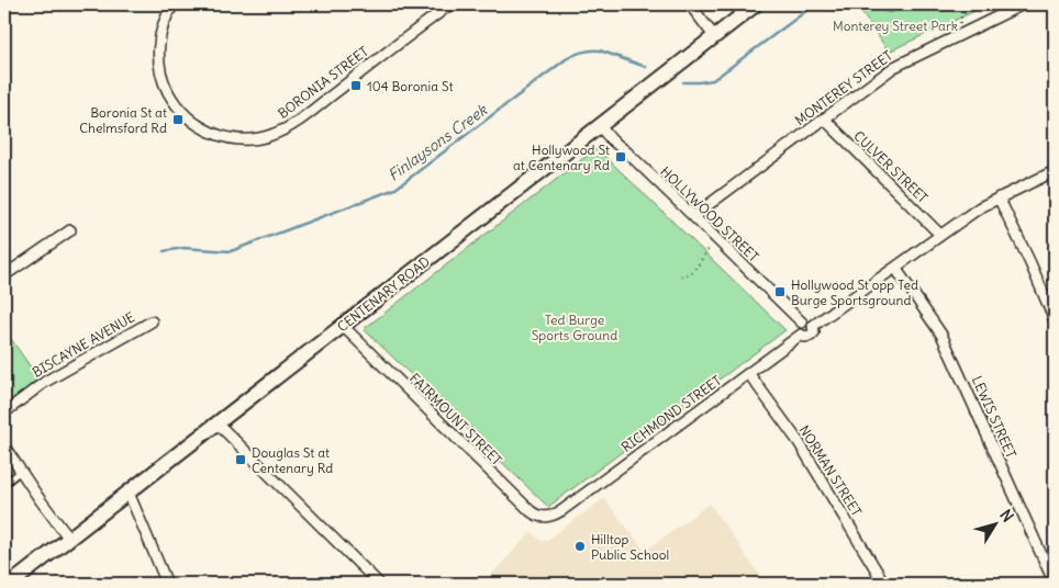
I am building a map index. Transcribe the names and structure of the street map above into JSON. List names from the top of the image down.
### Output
{
  "streets": {
    "main road": ["CENTENARY ROAD"],
    "street": [
      "BORONIA STREET",
      "MONTEREY STREET",
      "CULVER STREET",
      "HOLLYWOOD STREET",
      "BISCAYNE AVENUE",
      "RICHMOND STREET",
      "LEWIS STREET",
      "FAIRMOUNT STREET",
      "NORMAN STREET"
    ]
  },
  "crossings": [
    ["MONTEREY STREET", "CULVER STREET"],
    ["MONTEREY STREET", "HOLLYWOOD STREET"],
    ["HOLLYWOOD STREET", "CENTENARY ROAD"],
    ["HOLLYWOOD STREET", "RICHMOND STREET"],
    ["CENTENARY ROAD", "FAIRMOUNT STREET"],
    ["RICHMOND STREET", "FAIRMOUNT STREET"],
    ["RICHMOND STREET", "NORMAN STREET"]
  ],
  "water": ["Finlaysons Creek"],
  "parks": ["Monterey Street Park", "Ted Burge Sports Ground"],
  "places": {
    "transit": [
      "104 Boronia St",
      "Boronia St at Chelmsford Rd",
      "Hollywood St at Centenary Rd",
      "Hollywood St opp Ted Burge Sportsground",
      "Douglas St at Centenary Rd"
    ],
    "other": ["Hilltop Public School"]
  },
  "north": "top right"
}
